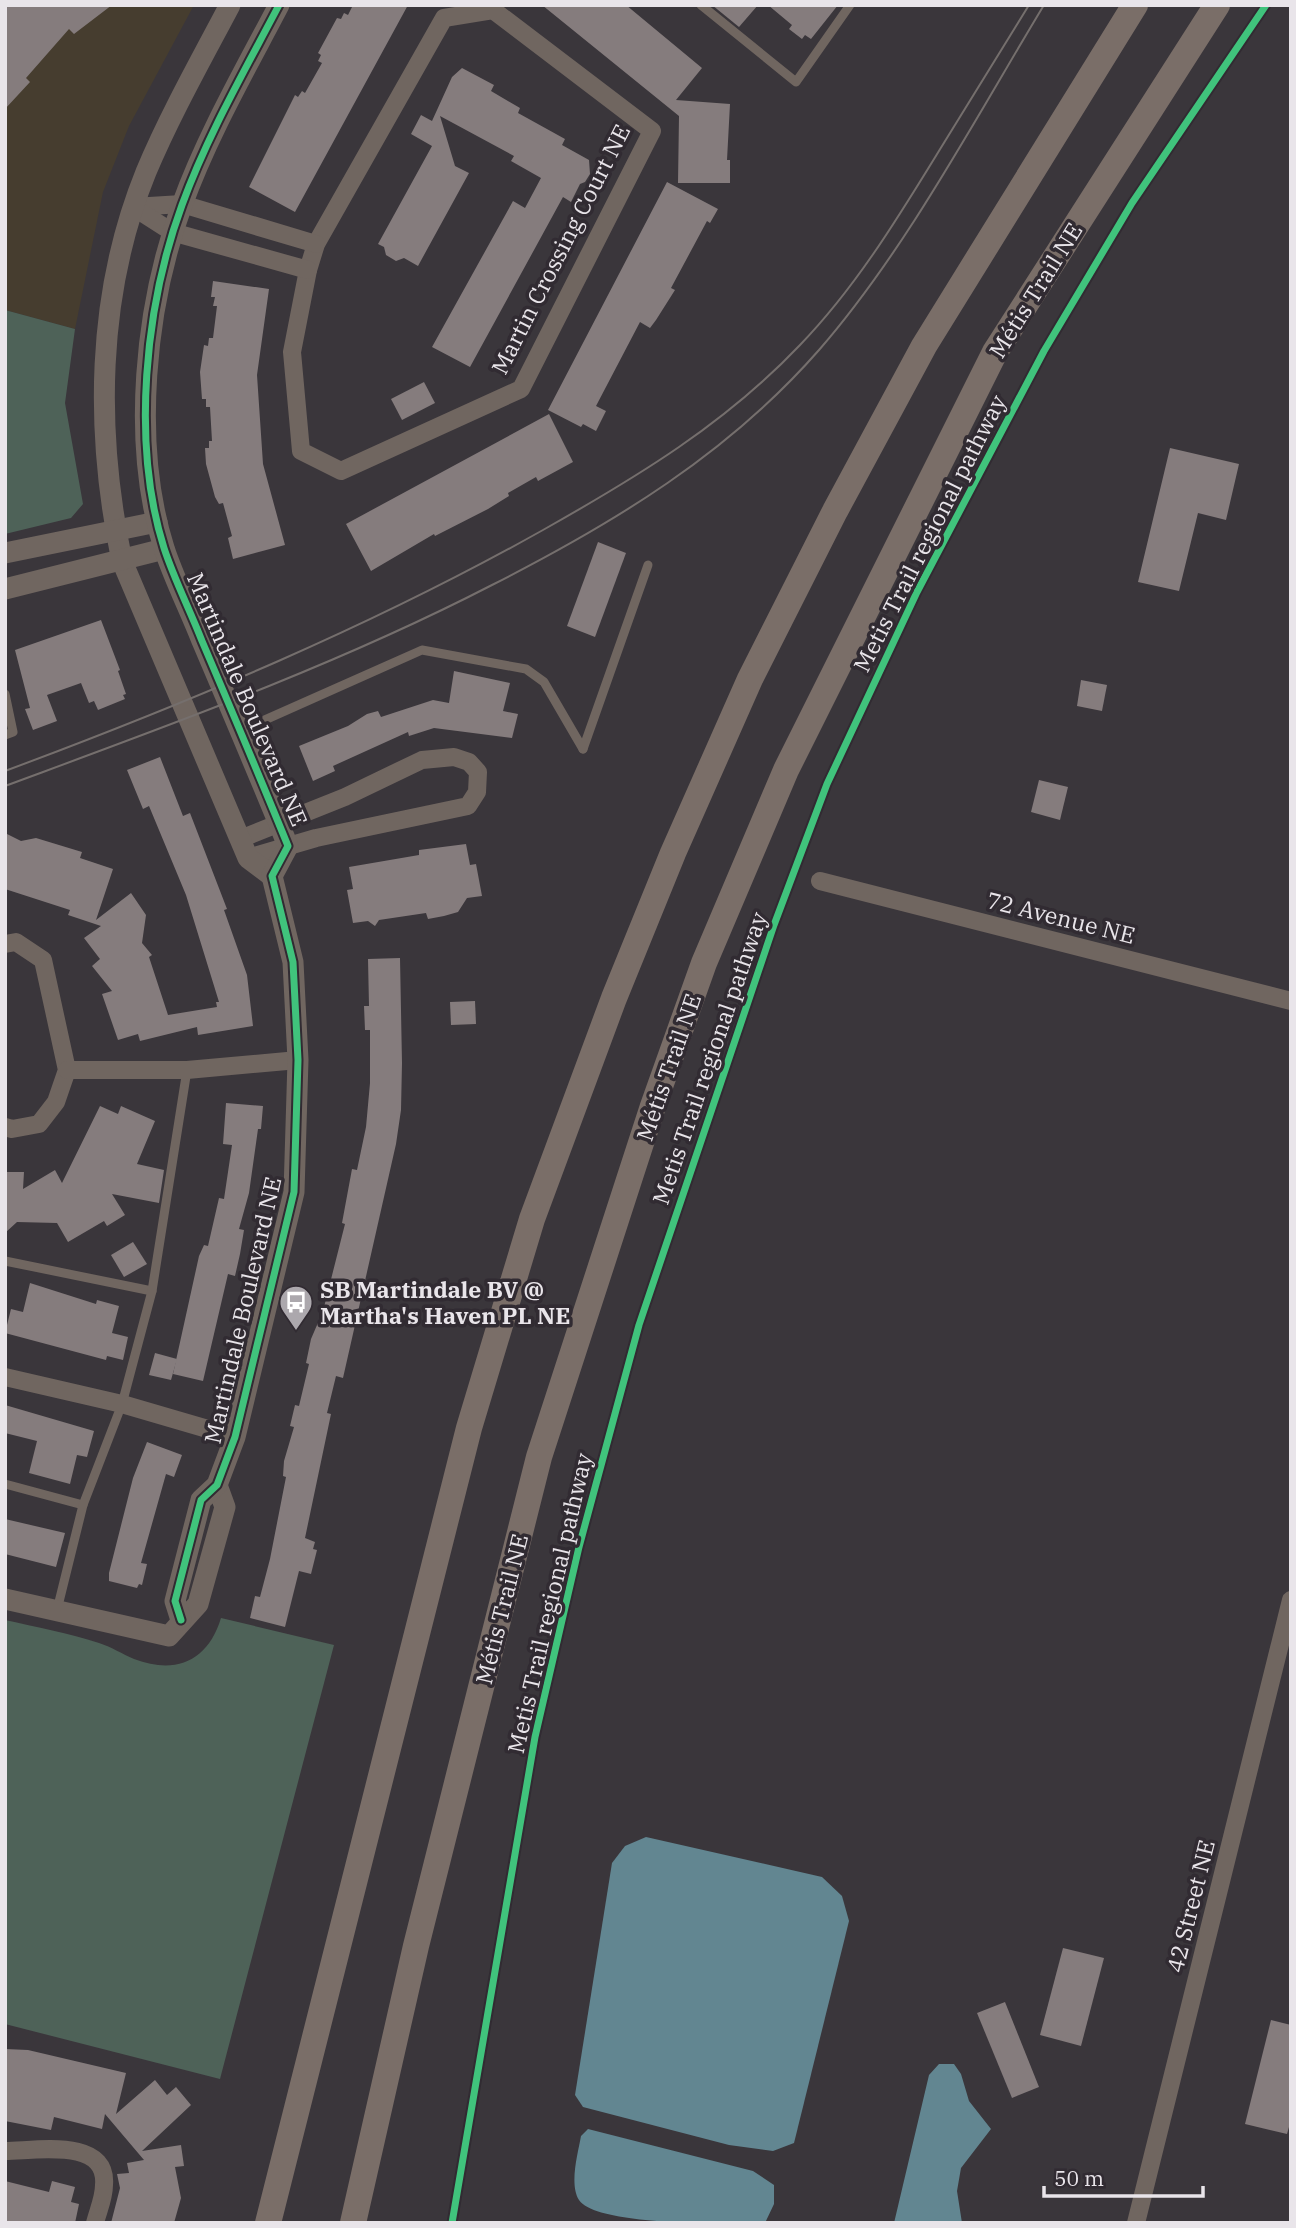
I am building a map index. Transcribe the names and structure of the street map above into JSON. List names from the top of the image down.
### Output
{
  "streets": {
    "main road": ["Métis Trail NE"],
    "street": [
      "Martin Crossing Court NE",
      "Martindale Boulevard NE",
      "72 Avenue NE",
      "42 Street NE"
    ],
    "cycle path": ["Metis Trail regional pathway"]
  },
  "places": {
    "bus stop": ["SB Martindale BV @ Martha's Haven PL NE"]
  },
  "scale_bar": "50 m"
}
